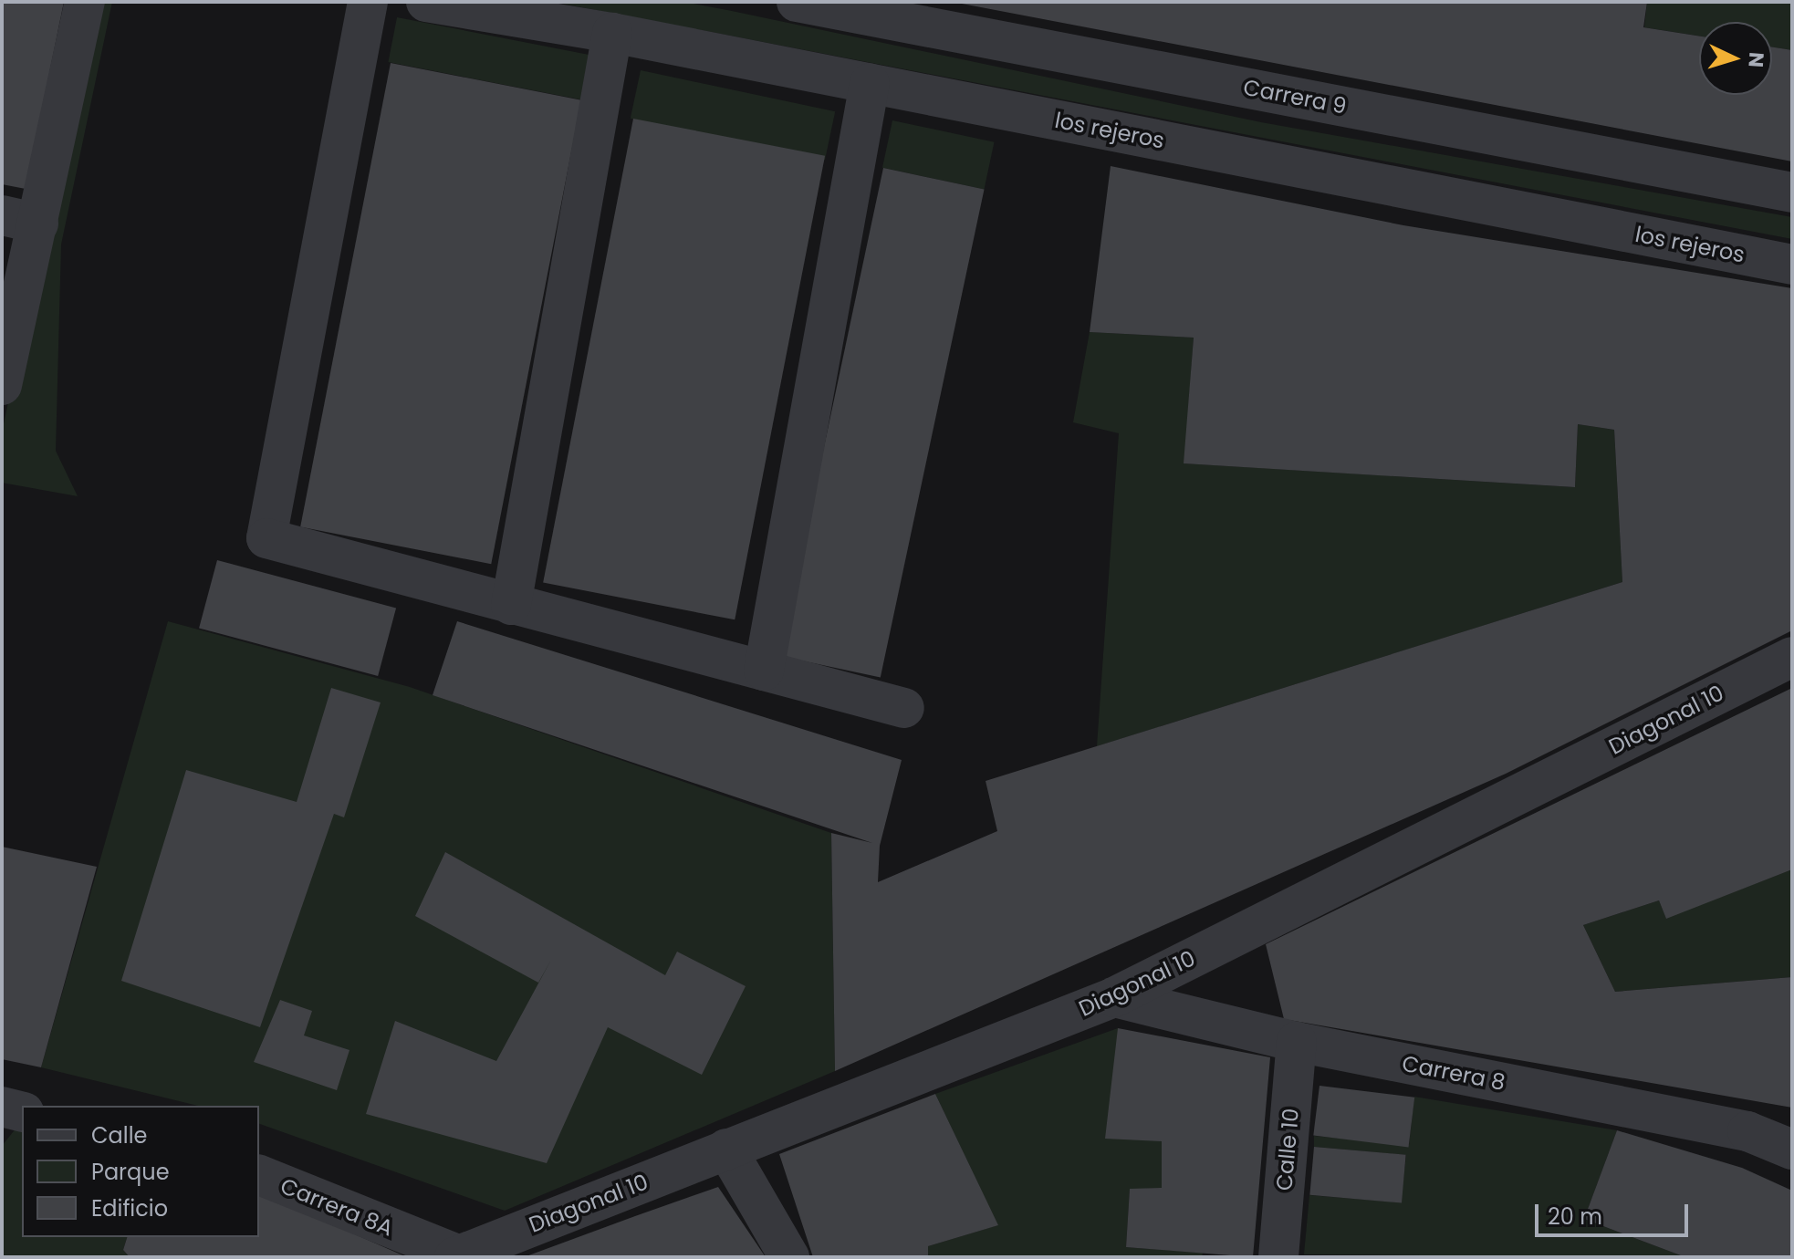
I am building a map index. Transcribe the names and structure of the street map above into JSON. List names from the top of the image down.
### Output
{
  "streets": {
    "street": [
      "Carrera 9",
      "los rejeros",
      "Diagonal 10",
      "Carrera 8",
      "Calle 10",
      "Carrera 8A"
    ]
  },
  "crossings": [
    ["Diagonal 10", "Carrera 8"],
    ["Diagonal 10", "Carrera 8A"],
    ["Carrera 8", "Calle 10"]
  ],
  "legend": ["Calle", "Parque", "Edificio"],
  "scale_bar": "20 m",
  "north": "right"
}
